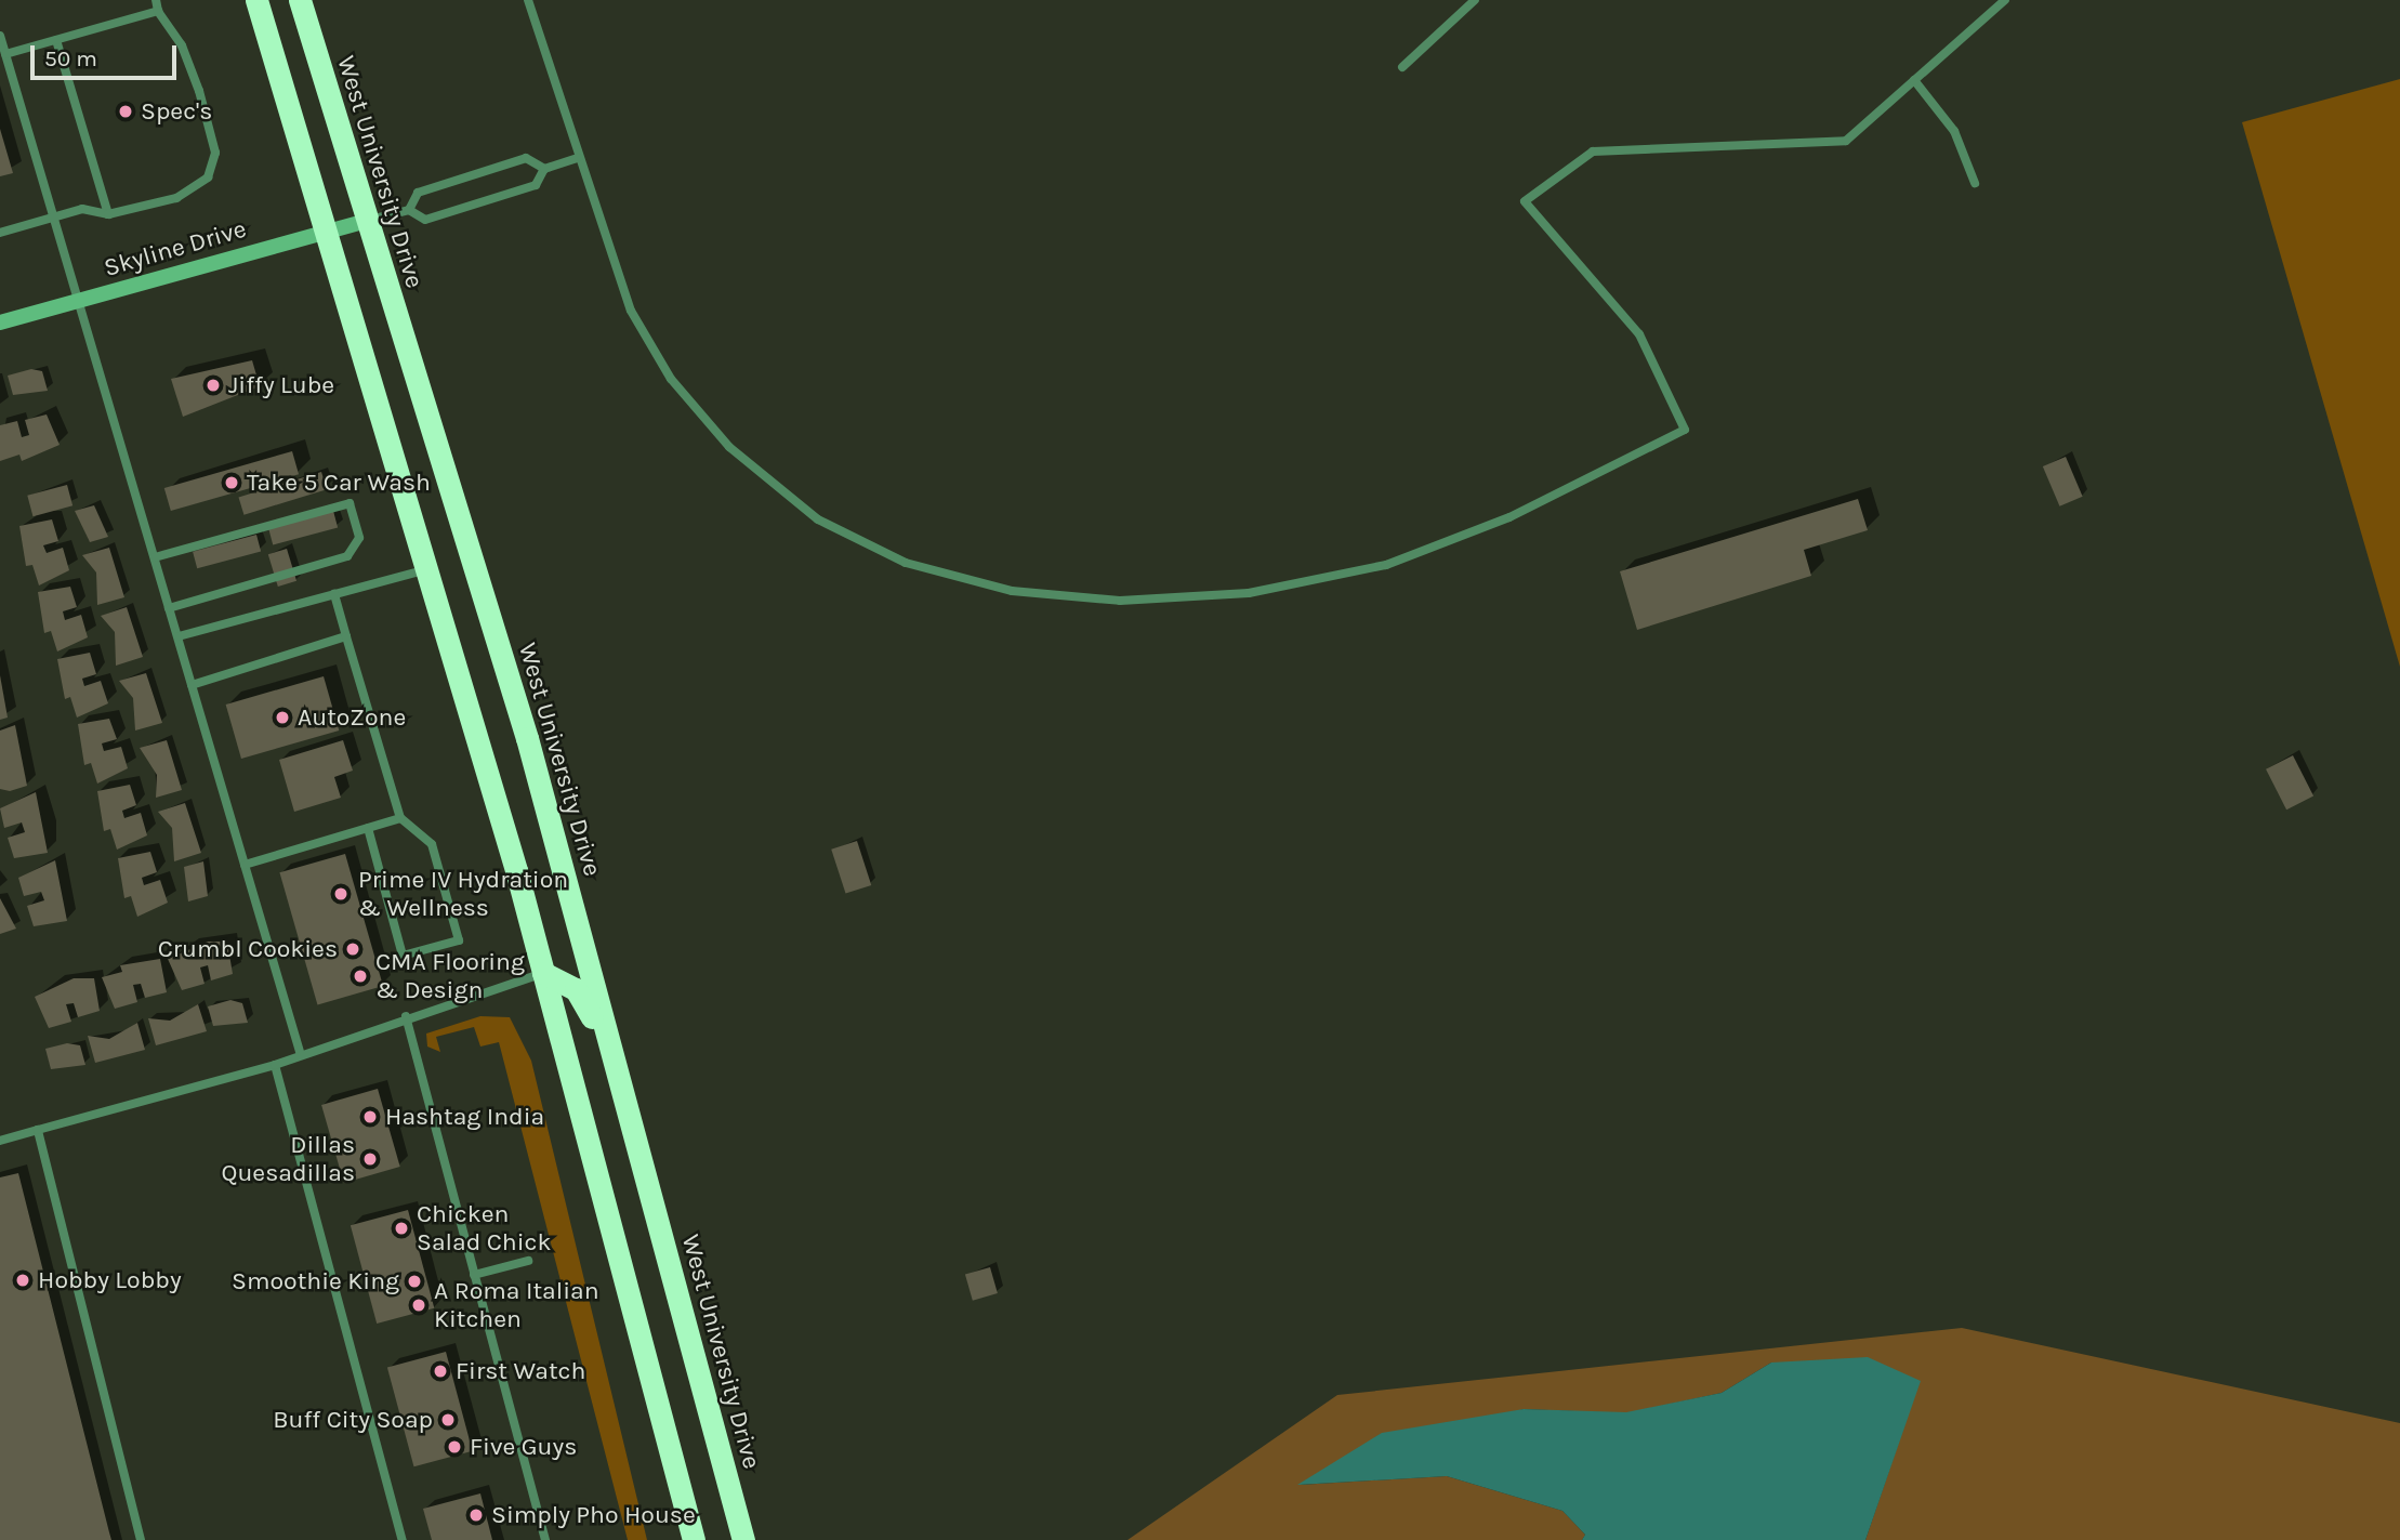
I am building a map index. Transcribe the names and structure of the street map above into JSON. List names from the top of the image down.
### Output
{
  "streets": {
    "highway": ["West University Drive"],
    "street": ["Skyline Drive"]
  },
  "crossings": [
    ["West University Drive", "Skyline Drive"]
  ],
  "places": [
    "Spec's",
    "Jiffy Lube",
    "Take 5 Car Wash",
    "AutoZone",
    "Prime IV Hydration & Wellness",
    "Crumbl Cookies",
    "CMA Flooring & Design",
    "Hashtag India",
    "Dillas Quesadillas",
    "Chicken Salad Chick",
    "Hobby Lobby",
    "Smoothie King",
    "A Roma Italian Kitchen",
    "First Watch",
    "Buff City Soap",
    "Five Guys",
    "Simply Pho House"
  ],
  "scale_bar": "50 m"
}
